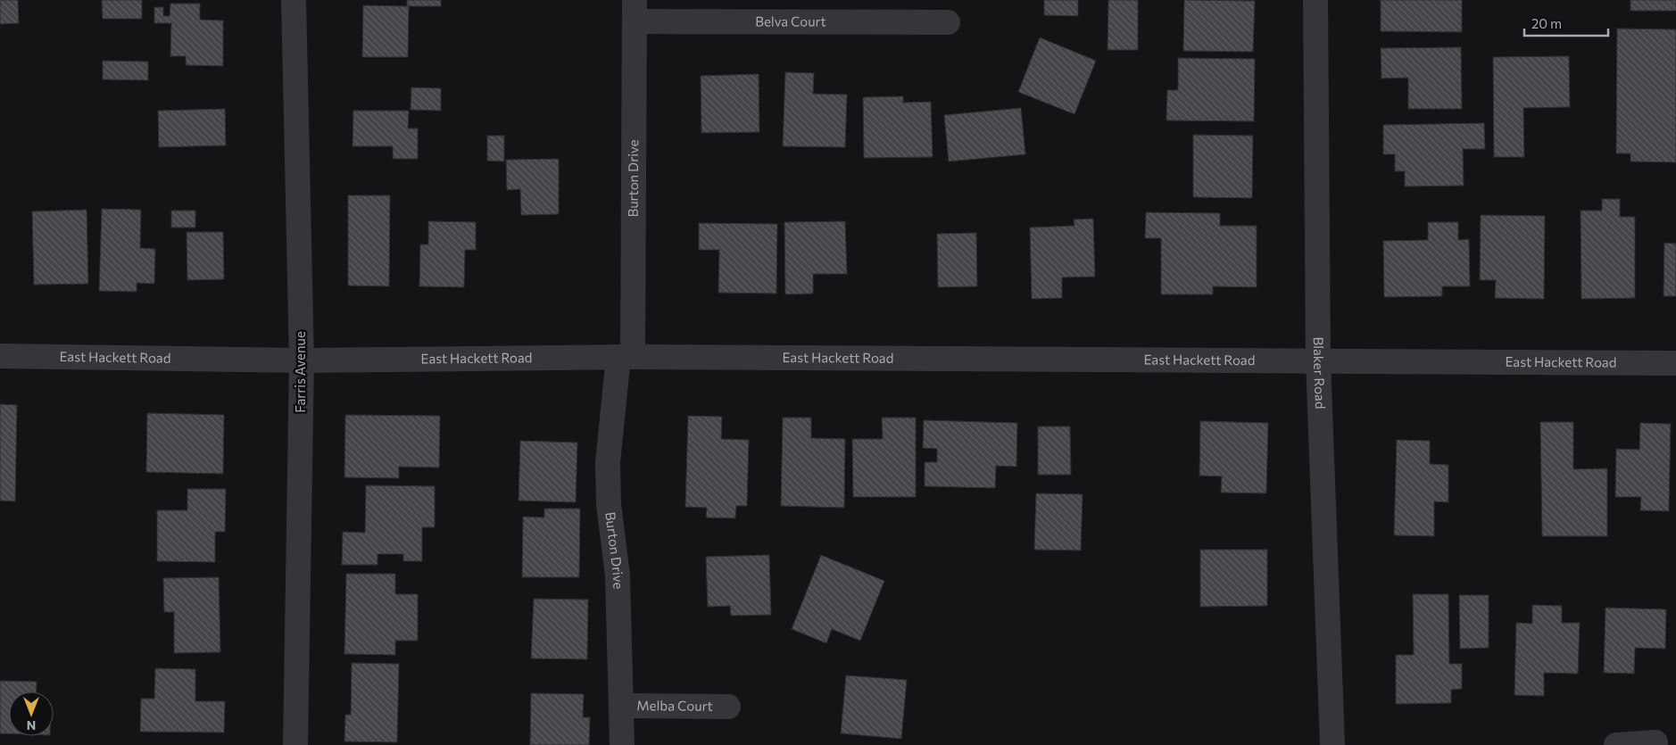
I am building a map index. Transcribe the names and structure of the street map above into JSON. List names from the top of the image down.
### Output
{
  "streets": {
    "street": [
      "Belva Court",
      "Burton Drive",
      "East Hackett Road",
      "Farris Avenue",
      "Blaker Road",
      "Melba Court"
    ]
  },
  "crossings": [
    ["Belva Court", "Burton Drive"],
    ["Burton Drive", "East Hackett Road"],
    ["Burton Drive", "Melba Court"],
    ["East Hackett Road", "Farris Avenue"],
    ["East Hackett Road", "Blaker Road"]
  ],
  "scale_bar": "20 m",
  "north": "bottom"
}
